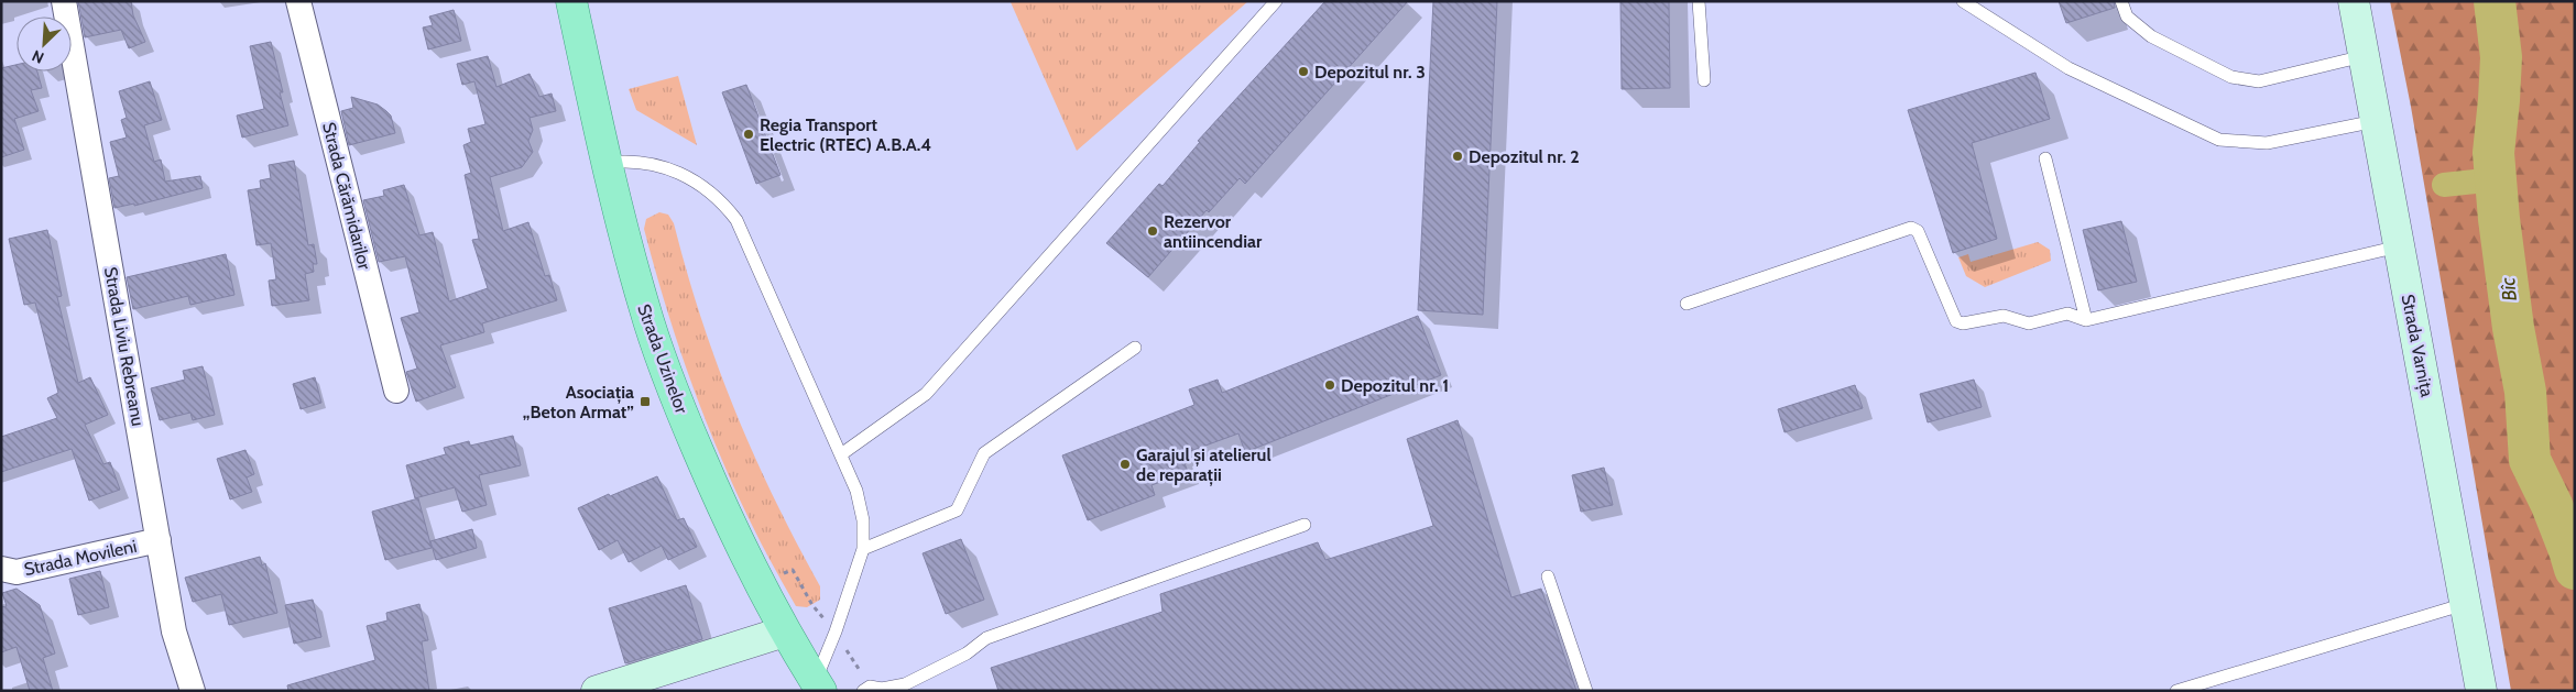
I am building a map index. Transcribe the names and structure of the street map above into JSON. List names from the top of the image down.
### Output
{
  "streets": {
    "main road": ["Strada Uzinelor"],
    "street": [
      "Strada Cărămidarilor",
      "Strada Varnița",
      "Strada Liviu Rebreanu",
      "Strada Movileni"
    ]
  },
  "crossings": [
    ["Strada Liviu Rebreanu", "Strada Movileni"]
  ],
  "water": ["Bîc"],
  "places": {
    "other": [
      "Depozitul nr. 3",
      "Regia Transport Electric (RTEC) A.B.A.4",
      "Depozitul nr. 2",
      "Rezervor antiincendiar",
      "Depozitul nr. 1",
      "Garajul și atelierul de reparații"
    ],
    "transit": ["Asociația „Beton Armat”"]
  },
  "north": "bottom left"
}
